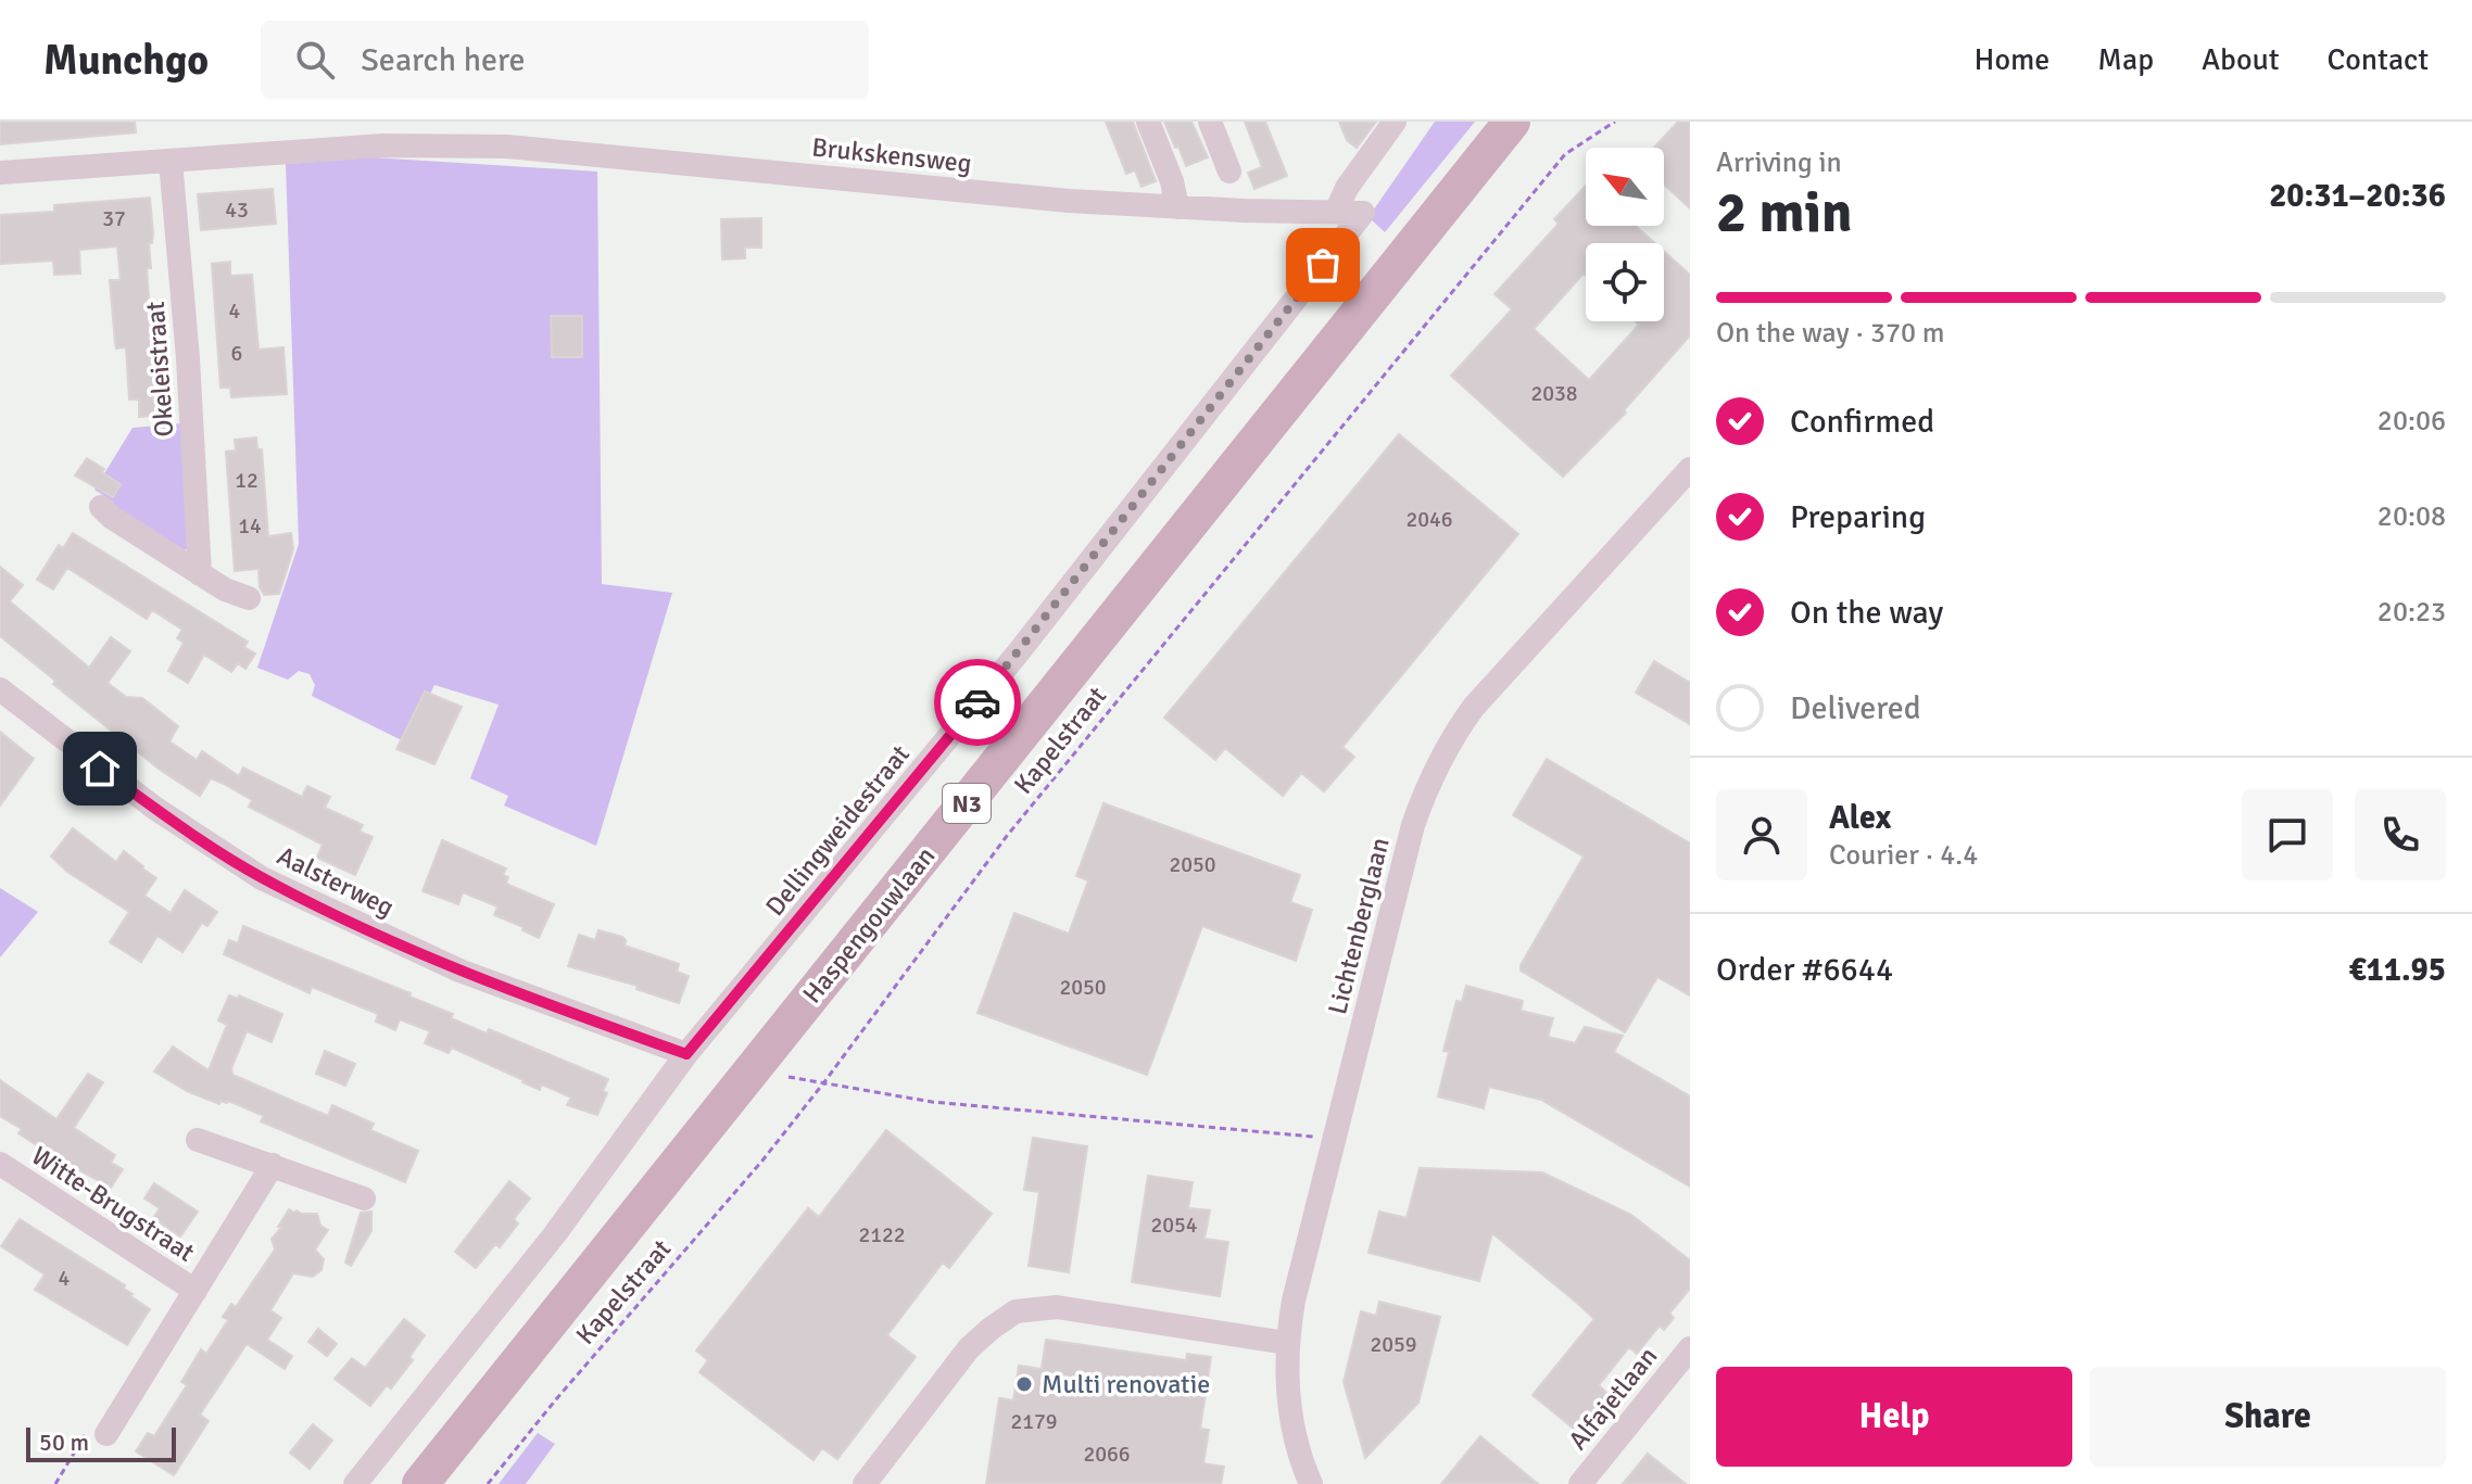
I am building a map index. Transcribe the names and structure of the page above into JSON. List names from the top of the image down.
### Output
{
  "streets": {
    "main road": ["N3", "Haspengouwlaan"],
    "street": [
      "Brukskensweg",
      "Okeleistraat",
      "Dellingweidestraat",
      "Aalsterweg",
      "Lichtenberglaan",
      "Witte-Brugstraat",
      "Alfajetlaan"
    ],
    "path": ["Kapelstraat"]
  },
  "crossings": [
    ["Brukskensweg", "Okeleistraat"],
    ["Brukskensweg", "Dellingweidestraat"],
    ["Dellingweidestraat", "Aalsterweg"]
  ],
  "places": ["Multi renovatie"],
  "house_numbers": [
    "43",
    "37",
    "4",
    "6",
    "2038",
    "12",
    "2046",
    "14",
    "2050",
    "2050",
    "2054",
    "2122",
    "4",
    "2059",
    "2179",
    "2066"
  ],
  "scale_bar": "50 m",
  "north": "top left",
  "page": {
    "header": "Munchgo",
    "search": "Search here",
    "nav": [
      "Home",
      "Map",
      "About",
      "Contact"
    ],
    "heading": ["2 min", "Arriving in", "20:31–20:36"],
    "panel": [
      "Alex",
      "Courier · 4.4",
      "Order #6644",
      "€11.95"
    ],
    "bar": "On the way · 370 m",
    "list": [
      ["Confirmed", "20:06"],
      ["Preparing", "20:08"],
      ["On the way", "20:23"],
      "Delivered"
    ],
    "buttons": ["Help", "Share"],
    "scale": "50 m"
  }
}
